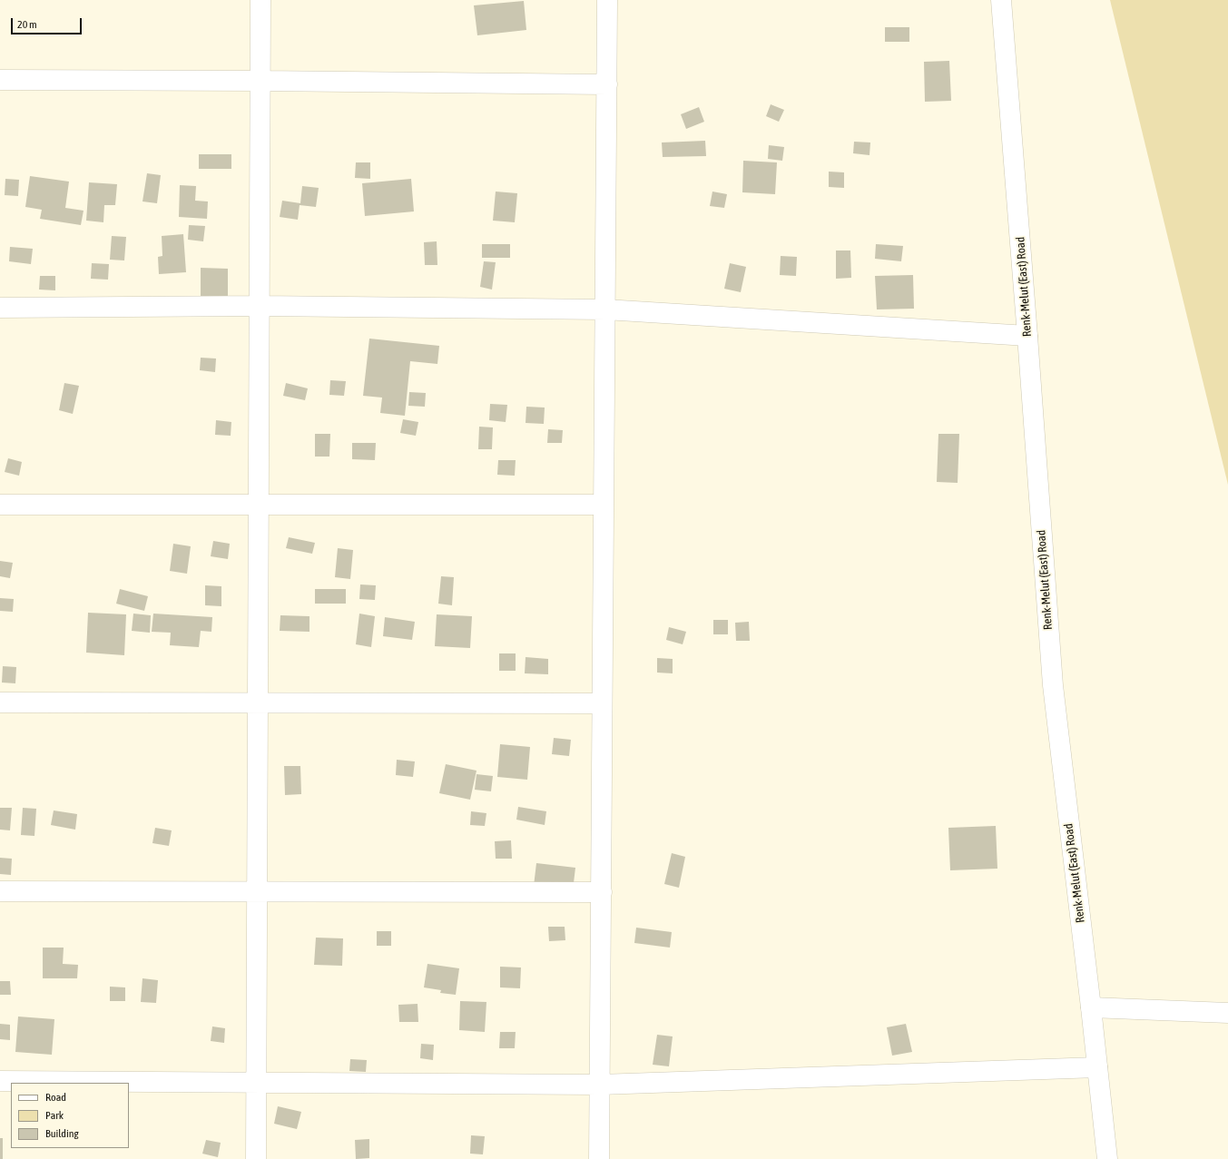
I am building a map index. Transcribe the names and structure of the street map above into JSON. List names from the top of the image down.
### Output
{
  "streets": {
    "street": ["Renk-Melut (East) Road"]
  },
  "legend": ["Road", "Park", "Building"],
  "scale_bar": "20 m"
}
